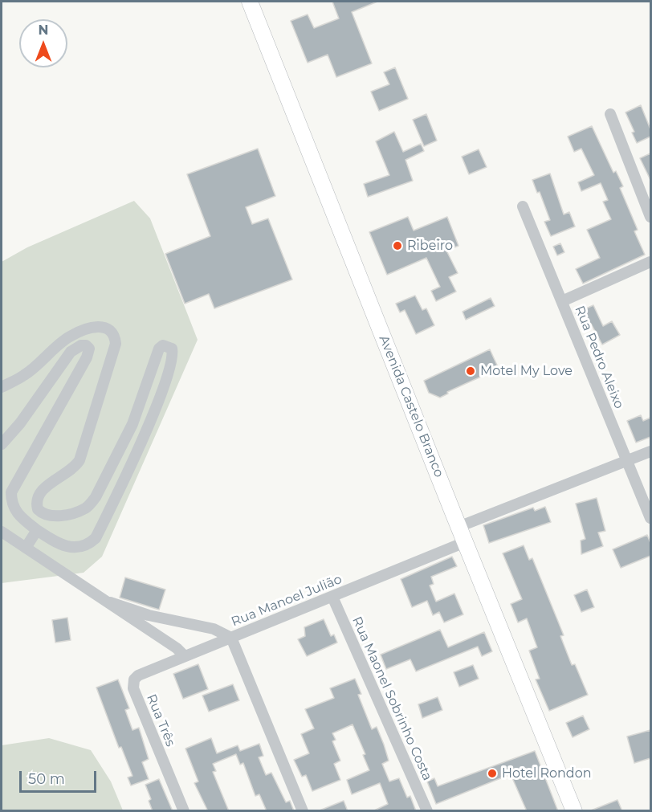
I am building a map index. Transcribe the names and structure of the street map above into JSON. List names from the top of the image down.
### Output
{
  "streets": {
    "highway": ["Avenida Castelo Branco"],
    "street": [
      "Rua Pedro Aleixo",
      "Rua Manoel Julião",
      "Rua Maonel Sobrinho Costa",
      "Rua Três"
    ]
  },
  "crossings": [
    ["Avenida Castelo Branco", "Rua Manoel Julião"],
    ["Rua Manoel Julião", "Rua Maonel Sobrinho Costa"],
    ["Rua Manoel Julião", "Rua Três"]
  ],
  "places": ["Ribeiro", "Motel My Love", "Hotel Rondon"],
  "scale_bar": "50 m",
  "north": "top"
}
